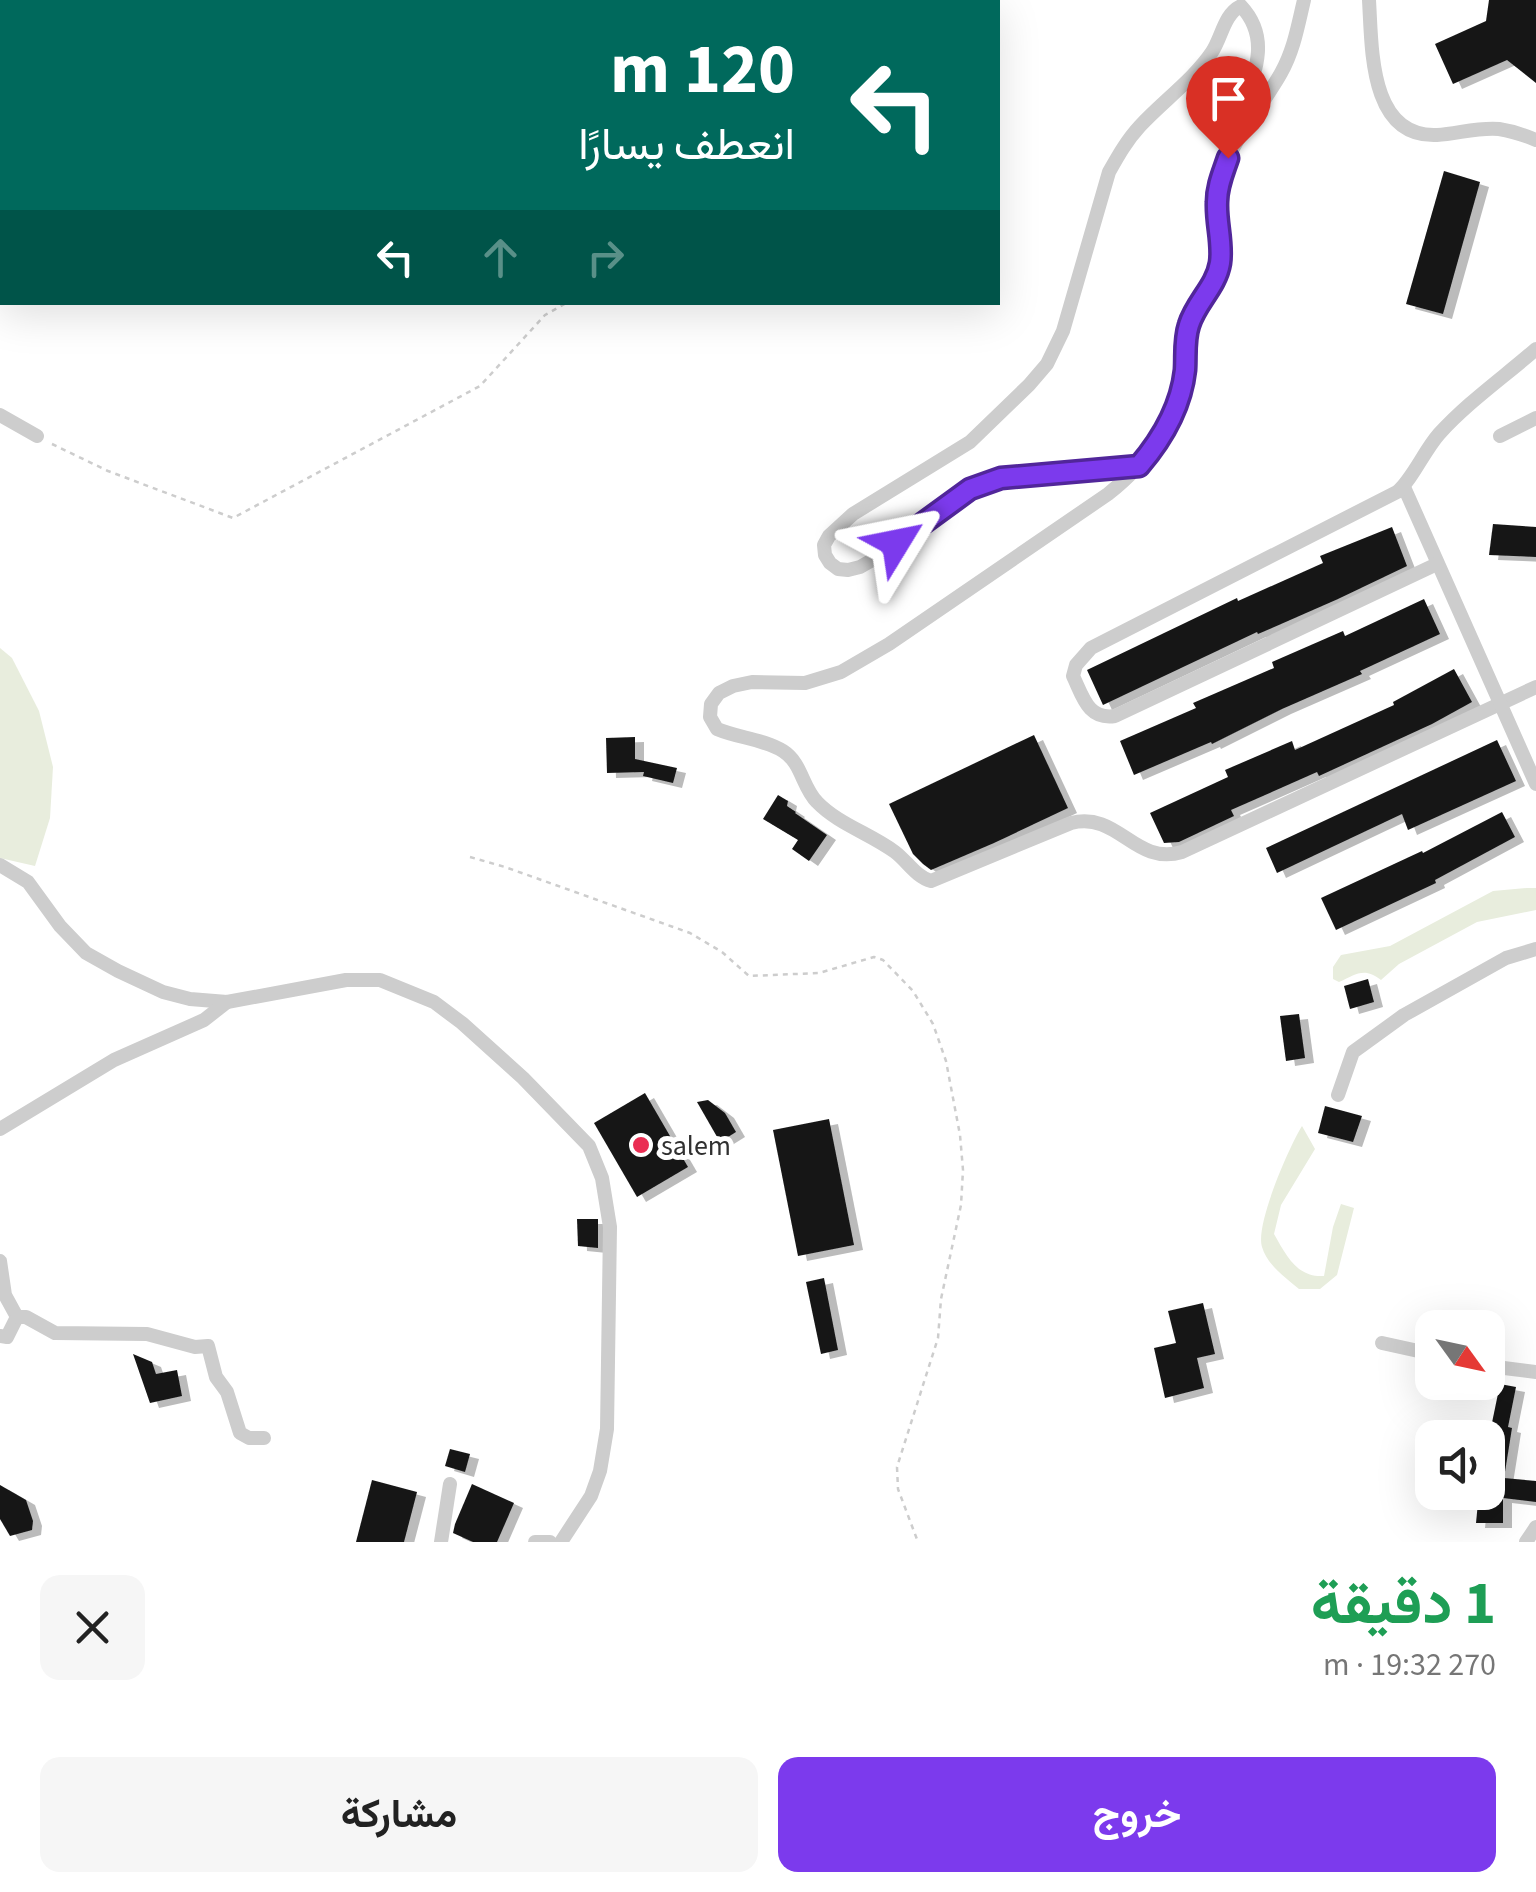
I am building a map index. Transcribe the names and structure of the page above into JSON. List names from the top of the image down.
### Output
{
  "places": ["salem"],
  "north": "bottom right",
  "page": {
    "turn": ["120 m", "انعطف يسارًا"],
    "heading": ["1 دقيقة", "270 m · 19:32"],
    "buttons": ["خروج", "مشاركة"]
  }
}
